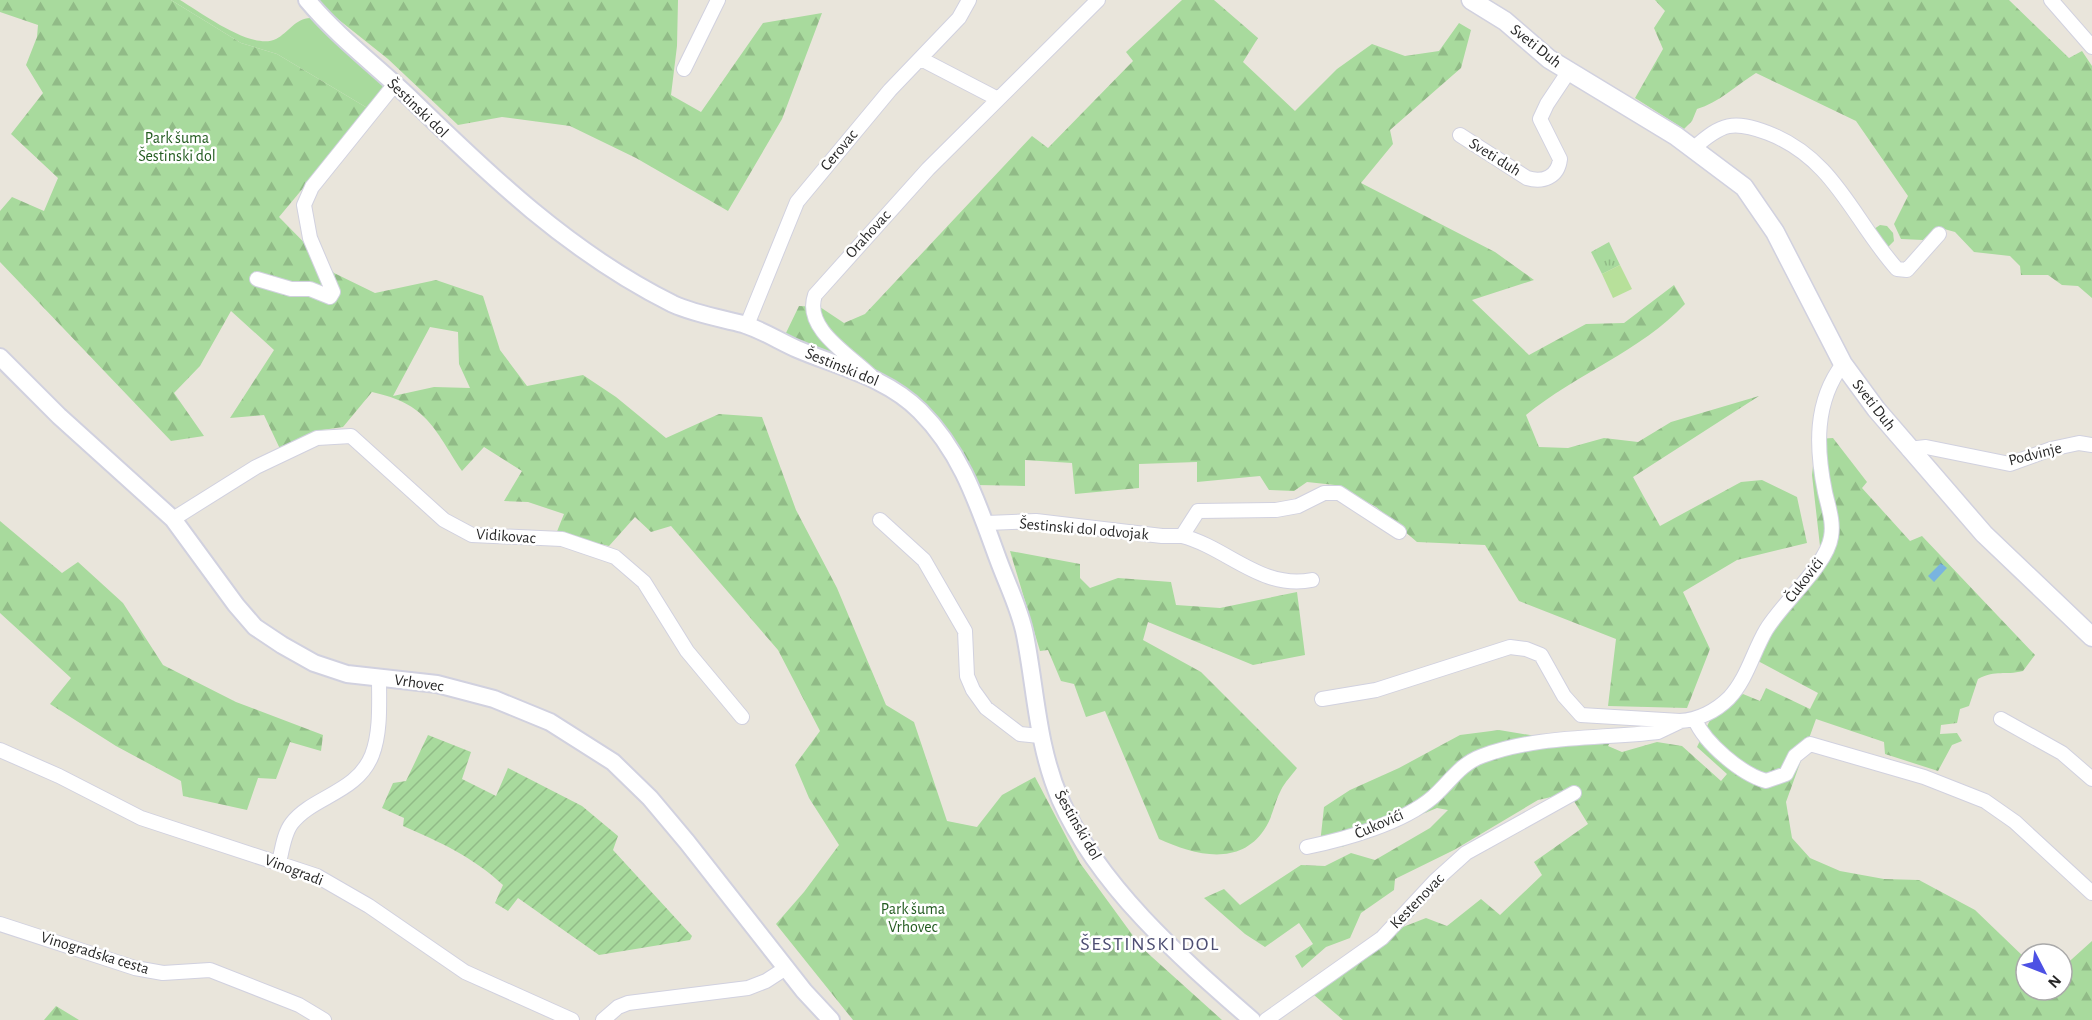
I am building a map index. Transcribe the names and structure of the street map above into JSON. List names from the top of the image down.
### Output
{
  "streets": {
    "main road": ["Sveti Duh"],
    "street": [
      "Šestinski dol",
      "Cerovac",
      "Sveti duh",
      "Orahovac",
      "Podvinje",
      "Šestinski dol odvojak",
      "Vidikovac",
      "Čukovići",
      "Vrhovec",
      "Vinogradi",
      "Kestenovac",
      "Vinogradska cesta"
    ]
  },
  "crossings": [
    ["Sveti Duh", "Sveti duh"],
    ["Sveti Duh", "Podvinje"],
    ["Sveti Duh", "Čukovići"],
    ["Šestinski dol", "Cerovac"],
    ["Šestinski dol", "Orahovac"],
    ["Šestinski dol", "Šestinski dol odvojak"],
    ["Vidikovac", "Vrhovec"]
  ],
  "districts": ["ŠESTINSKI DOL"],
  "parks": ["Park šuma Šestinski dol", "Park šuma Vrhovec"],
  "north": "bottom right"
}
